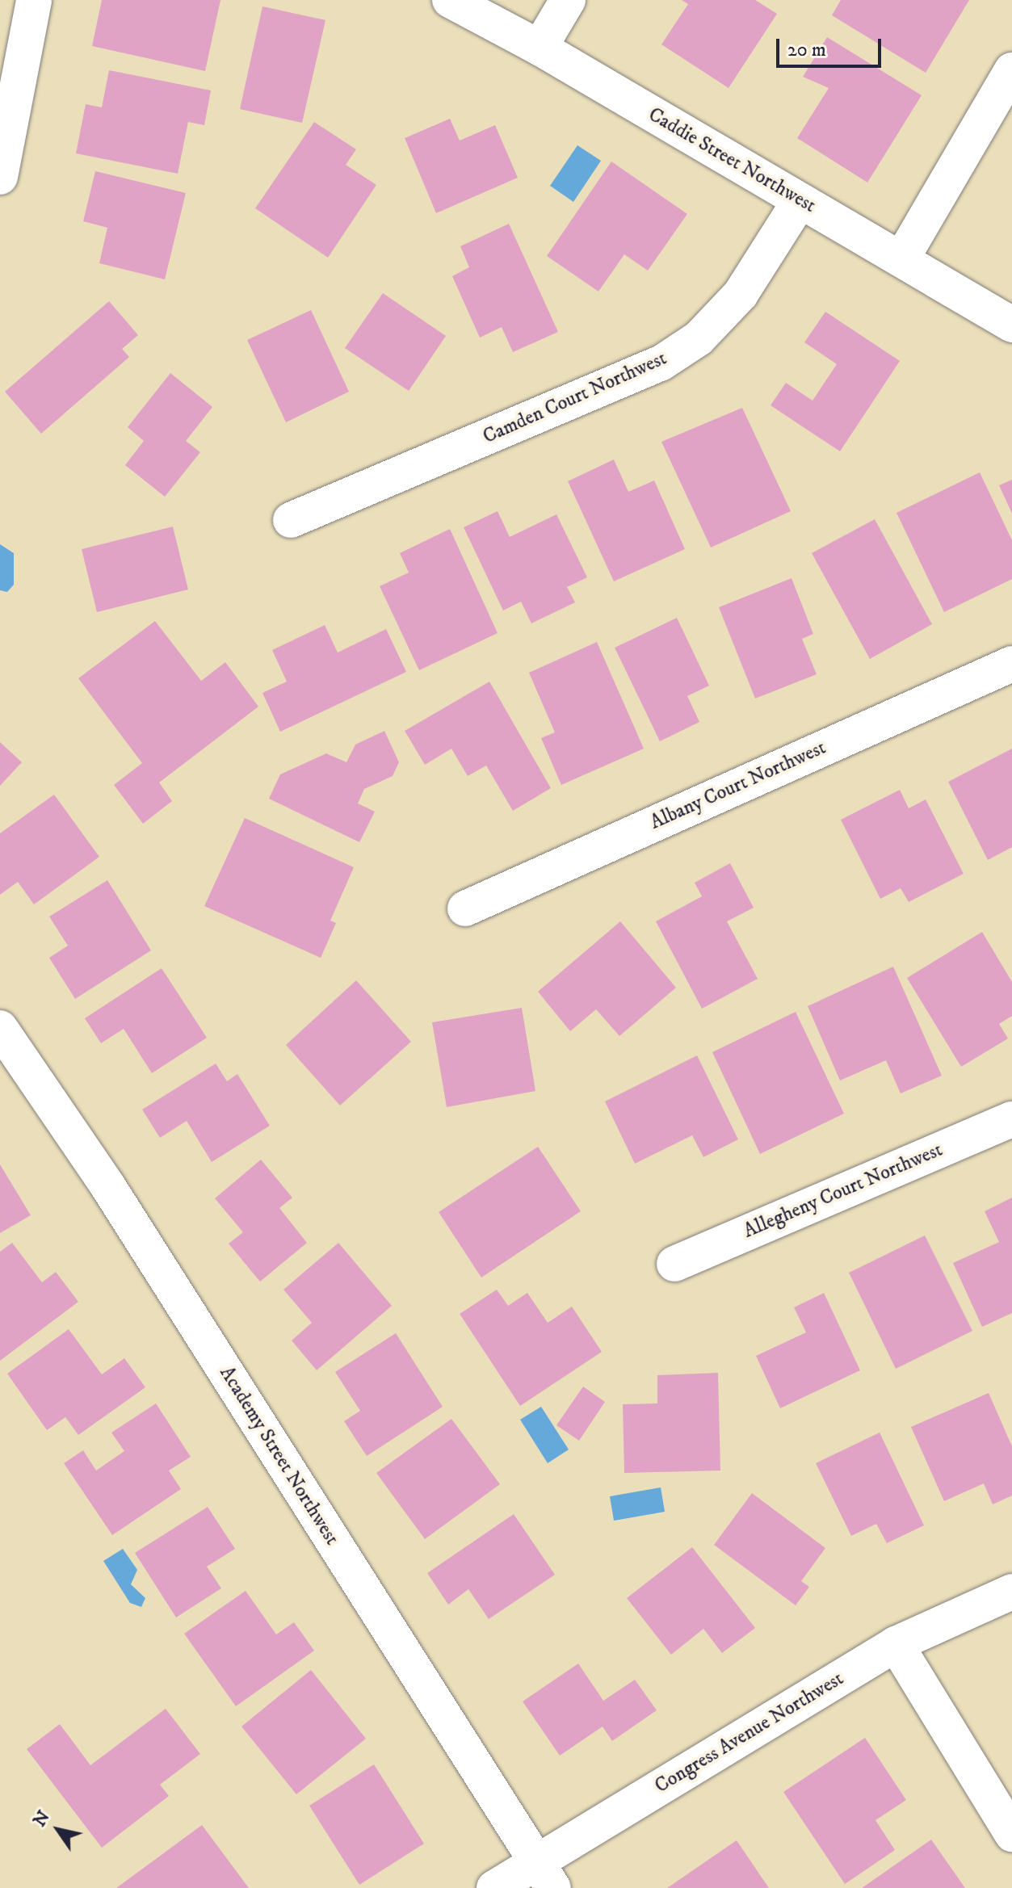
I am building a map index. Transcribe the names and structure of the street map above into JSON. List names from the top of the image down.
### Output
{
  "streets": {
    "street": [
      "Caddie Street Northwest",
      "Camden Court Northwest",
      "Albany Court Northwest",
      "Allegheny Court Northwest",
      "Academy Street Northwest",
      "Congress Avenue Northwest"
    ]
  },
  "crossings": [
    ["Caddie Street Northwest", "Camden Court Northwest"],
    ["Academy Street Northwest", "Congress Avenue Northwest"]
  ],
  "scale_bar": "20 m",
  "north": "top left"
}
